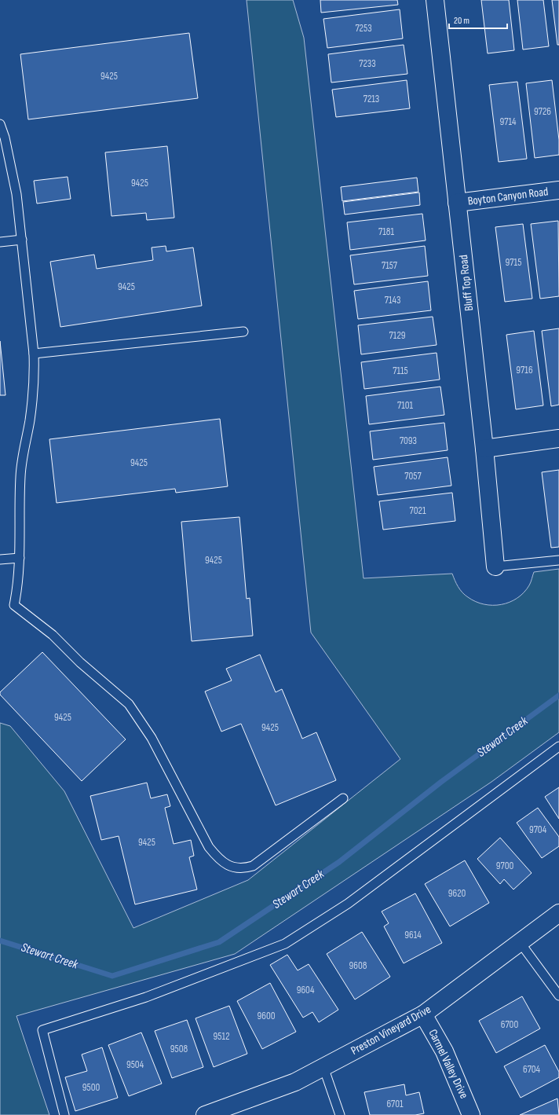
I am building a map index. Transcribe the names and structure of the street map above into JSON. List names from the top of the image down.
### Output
{
  "streets": {
    "street": [
      "Boyton Canyon Road",
      "Bluff Top Road",
      "Preston Vineyard Drive",
      "Carmel Valley Drive"
    ]
  },
  "crossings": [
    ["Boyton Canyon Road", "Bluff Top Road"],
    ["Preston Vineyard Drive", "Carmel Valley Drive"]
  ],
  "water": ["Stewart Creek"],
  "house_numbers": [
    "7253",
    "7233",
    "9425",
    "7213",
    "9726",
    "9714",
    "9425",
    "7181",
    "9715",
    "7157",
    "9425",
    "7143",
    "7129",
    "9716",
    "7115",
    "7101",
    "7093",
    "9425",
    "7057",
    "7021",
    "9425",
    "9425",
    "9425",
    "9704",
    "9425",
    "9700",
    "9620",
    "9614",
    "9608",
    "9604",
    "9600",
    "6700",
    "9512",
    "9508",
    "9504",
    "6704",
    "9500",
    "6701"
  ],
  "scale_bar": "20 m"
}
